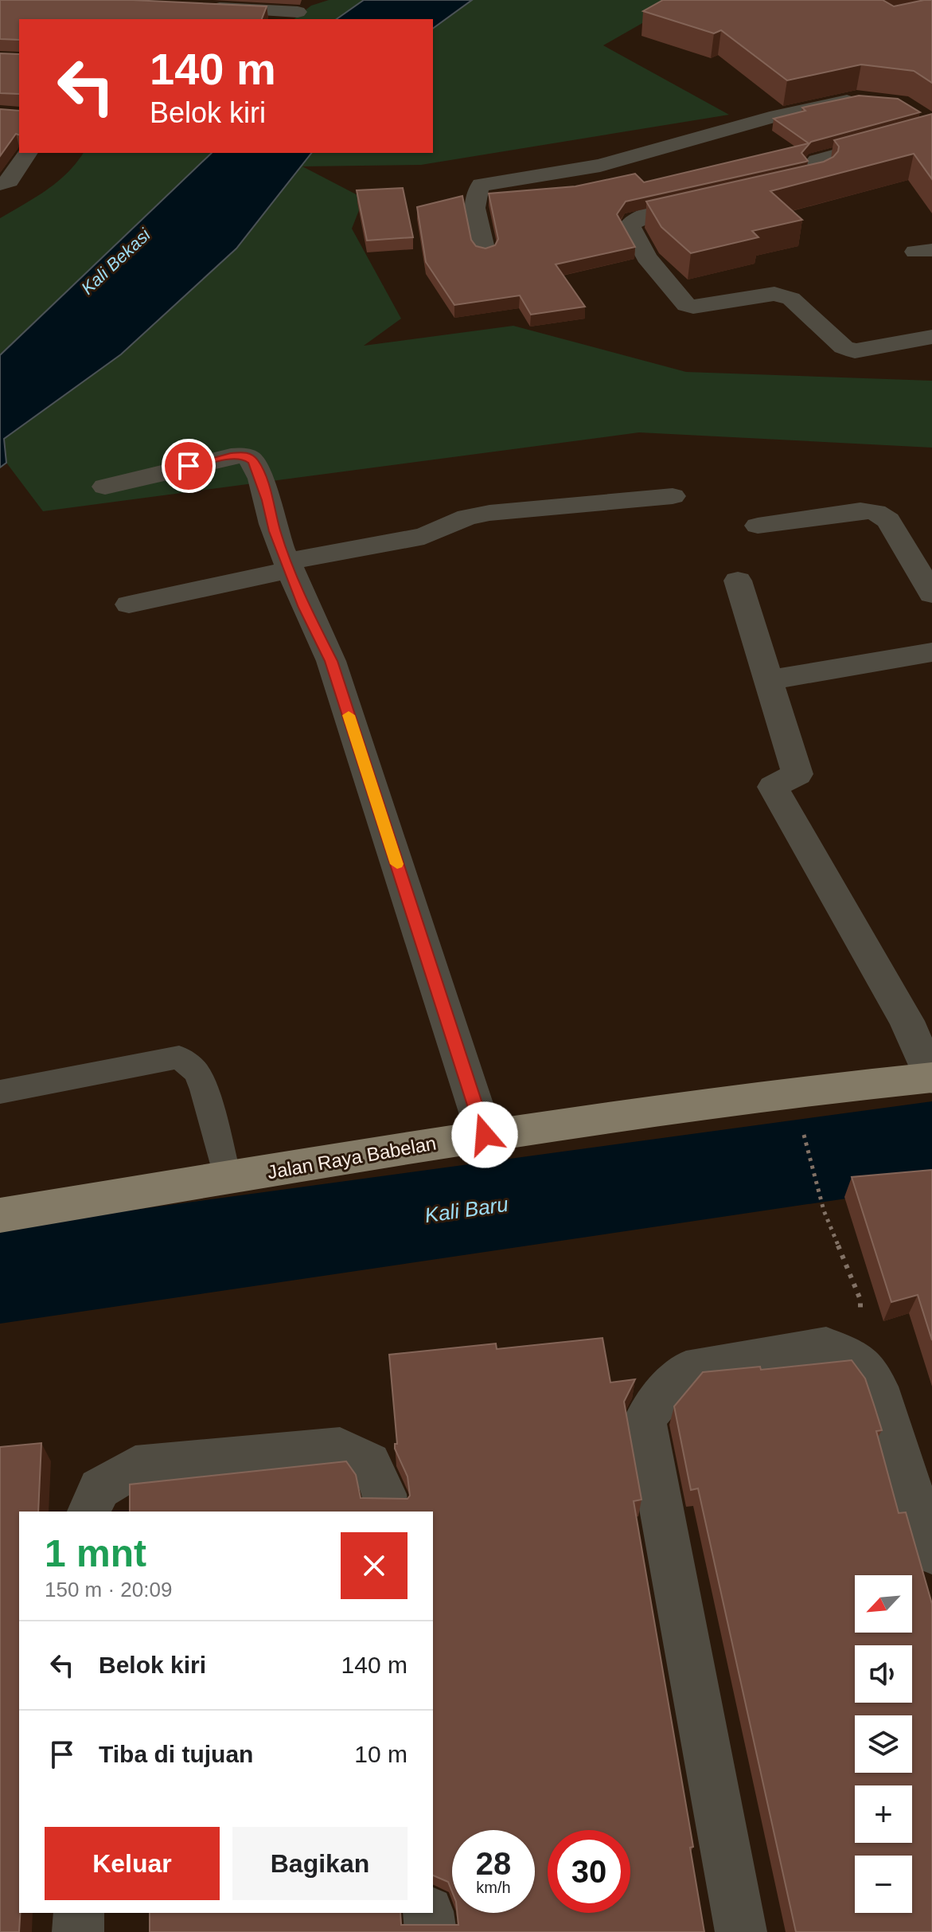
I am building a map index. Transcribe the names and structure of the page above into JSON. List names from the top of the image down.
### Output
{
  "streets": {
    "main road": ["Jalan Raya Babelan"]
  },
  "water": ["Kali Bekasi", "Kali Baru"],
  "north": "bottom left",
  "page": {
    "turn": ["140 m", "Belok kiri"],
    "heading": ["1 mnt", "150 m · 20:09"],
    "map_buttons": ["+", "−"],
    "list": [
      {
        "name": "Belok kiri",
        "value": "140 m"
      },
      {
        "name": "Tiba di tujuan",
        "value": "10 m"
      }
    ],
    "buttons": ["Keluar", "Bagikan"],
    "speed": "28 km/h",
    "limit": "30"
  }
}
